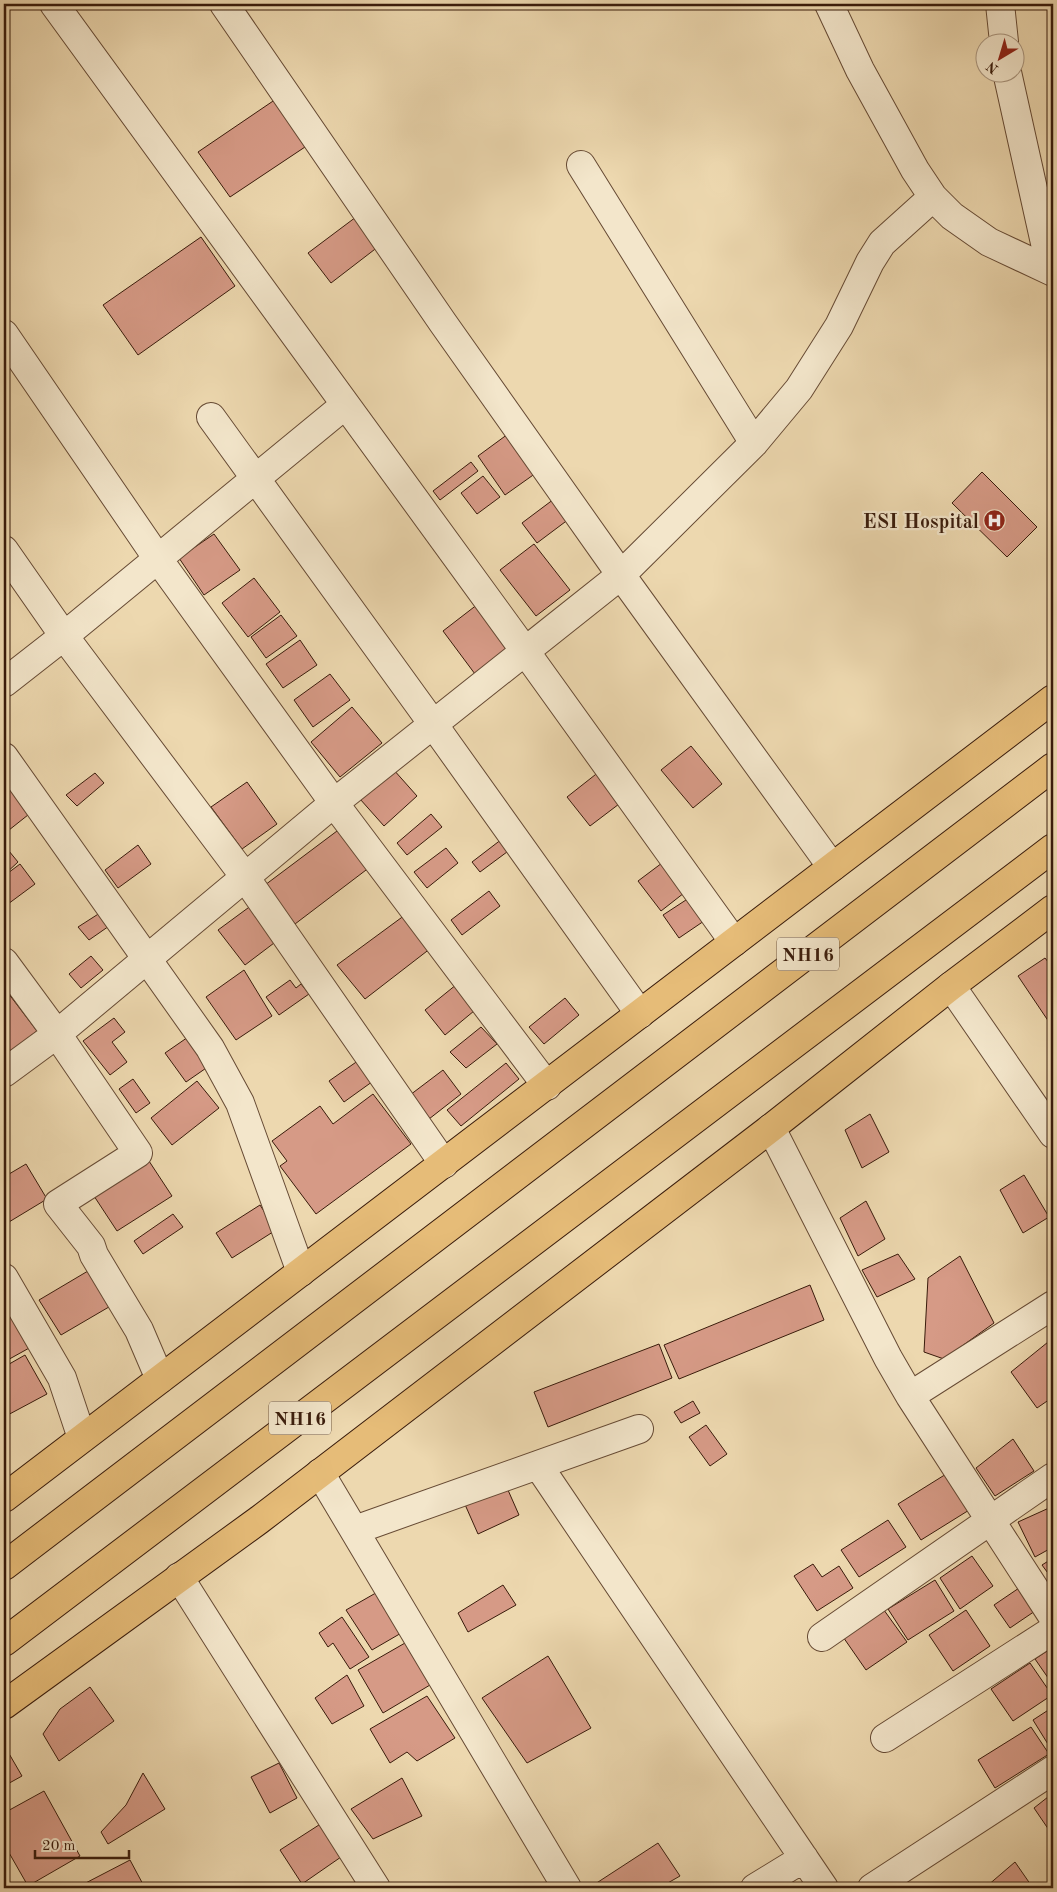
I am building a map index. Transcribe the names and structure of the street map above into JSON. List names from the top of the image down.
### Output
{
  "streets": {
    "main road": ["NH16"]
  },
  "places": {
    "hospital": ["ESI Hospital"]
  },
  "scale_bar": "20 m",
  "north": "bottom left"
}
